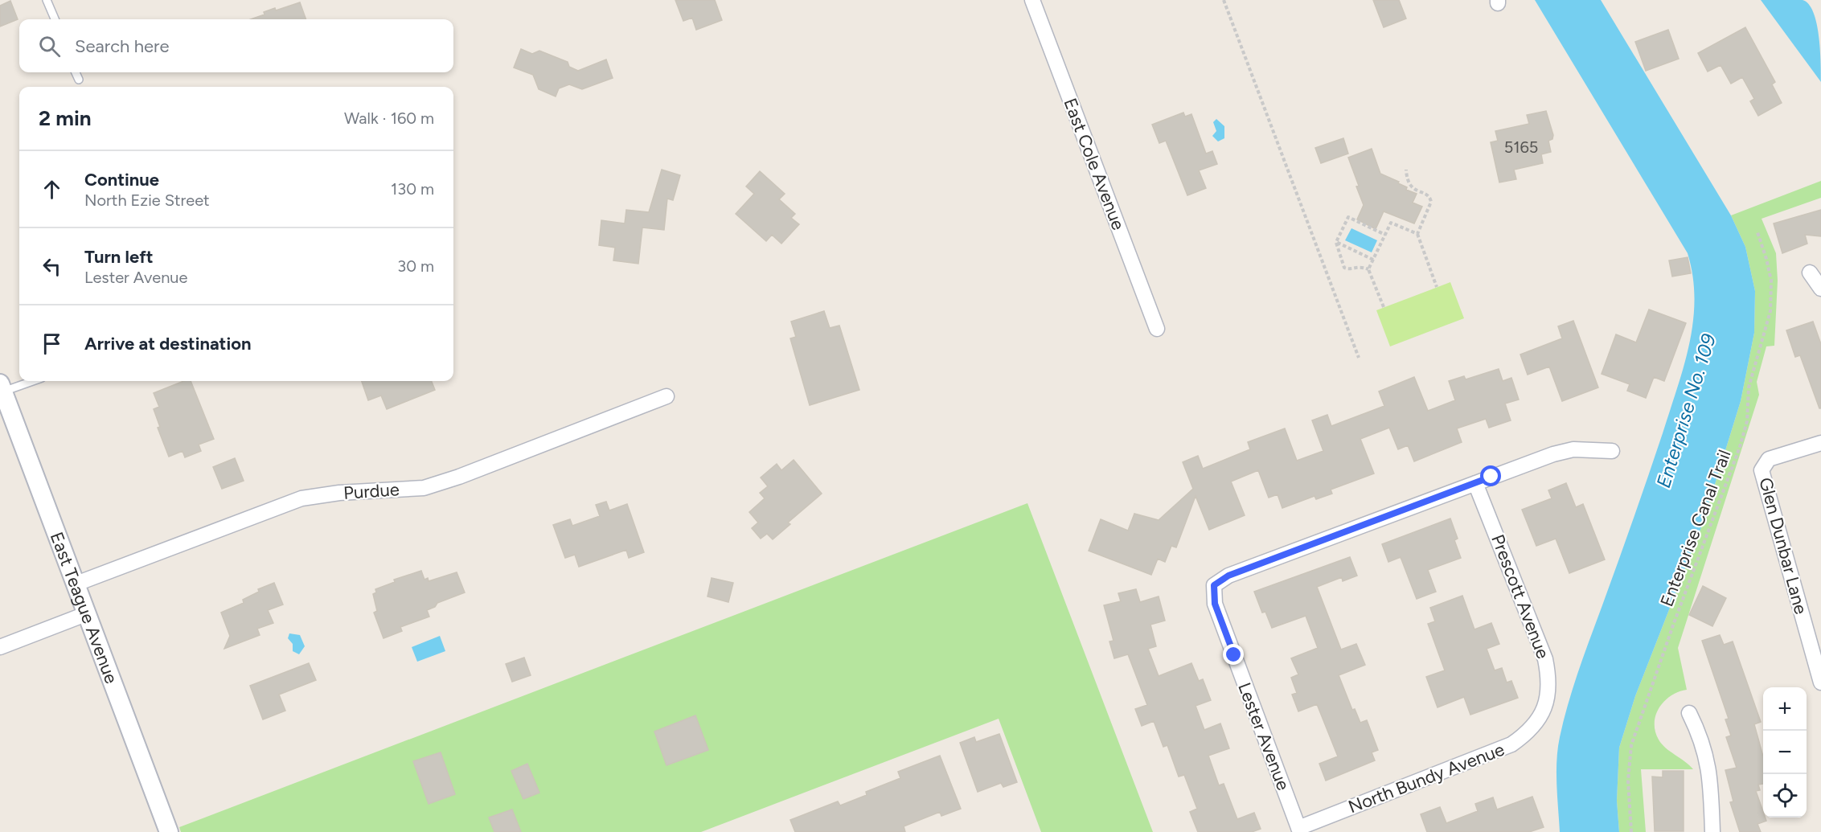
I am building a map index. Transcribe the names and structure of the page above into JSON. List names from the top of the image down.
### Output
{
  "streets": {
    "street": [
      "East Cole Avenue",
      "Purdue",
      "Glen Dunbar Lane",
      "Prescott Avenue",
      "East Teague Avenue",
      "Lester Avenue",
      "North Bundy Avenue"
    ],
    "path": ["Enterprise Canal Trail"]
  },
  "crossings": [
    ["Purdue", "East Teague Avenue"],
    ["Prescott Avenue", "Lester Avenue"],
    ["Prescott Avenue", "North Bundy Avenue"],
    ["Lester Avenue", "North Bundy Avenue"]
  ],
  "water": ["Enterprise No. 109"],
  "house_numbers": ["5165"],
  "page": {
    "search": "Search here",
    "heading": ["2 min", "Walk · 160 m"],
    "list": [
      ["Continue", "North Ezie Street", "130 m"],
      ["Turn left", "Lester Avenue", "30 m"],
      "Arrive at destination"
    ],
    "map_buttons": ["+", "−"]
  }
}
